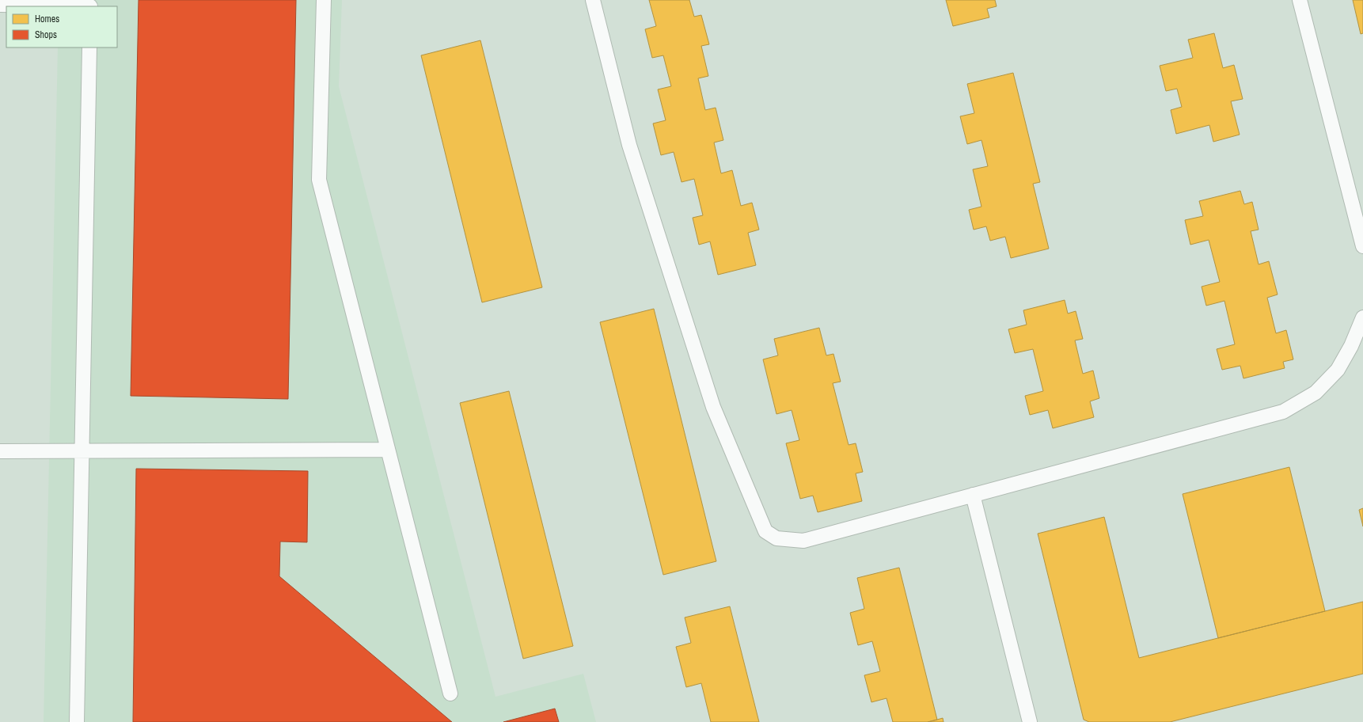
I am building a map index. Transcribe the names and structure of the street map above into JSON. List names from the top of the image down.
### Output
{
  "legend": ["Homes", "Shops"]
}
